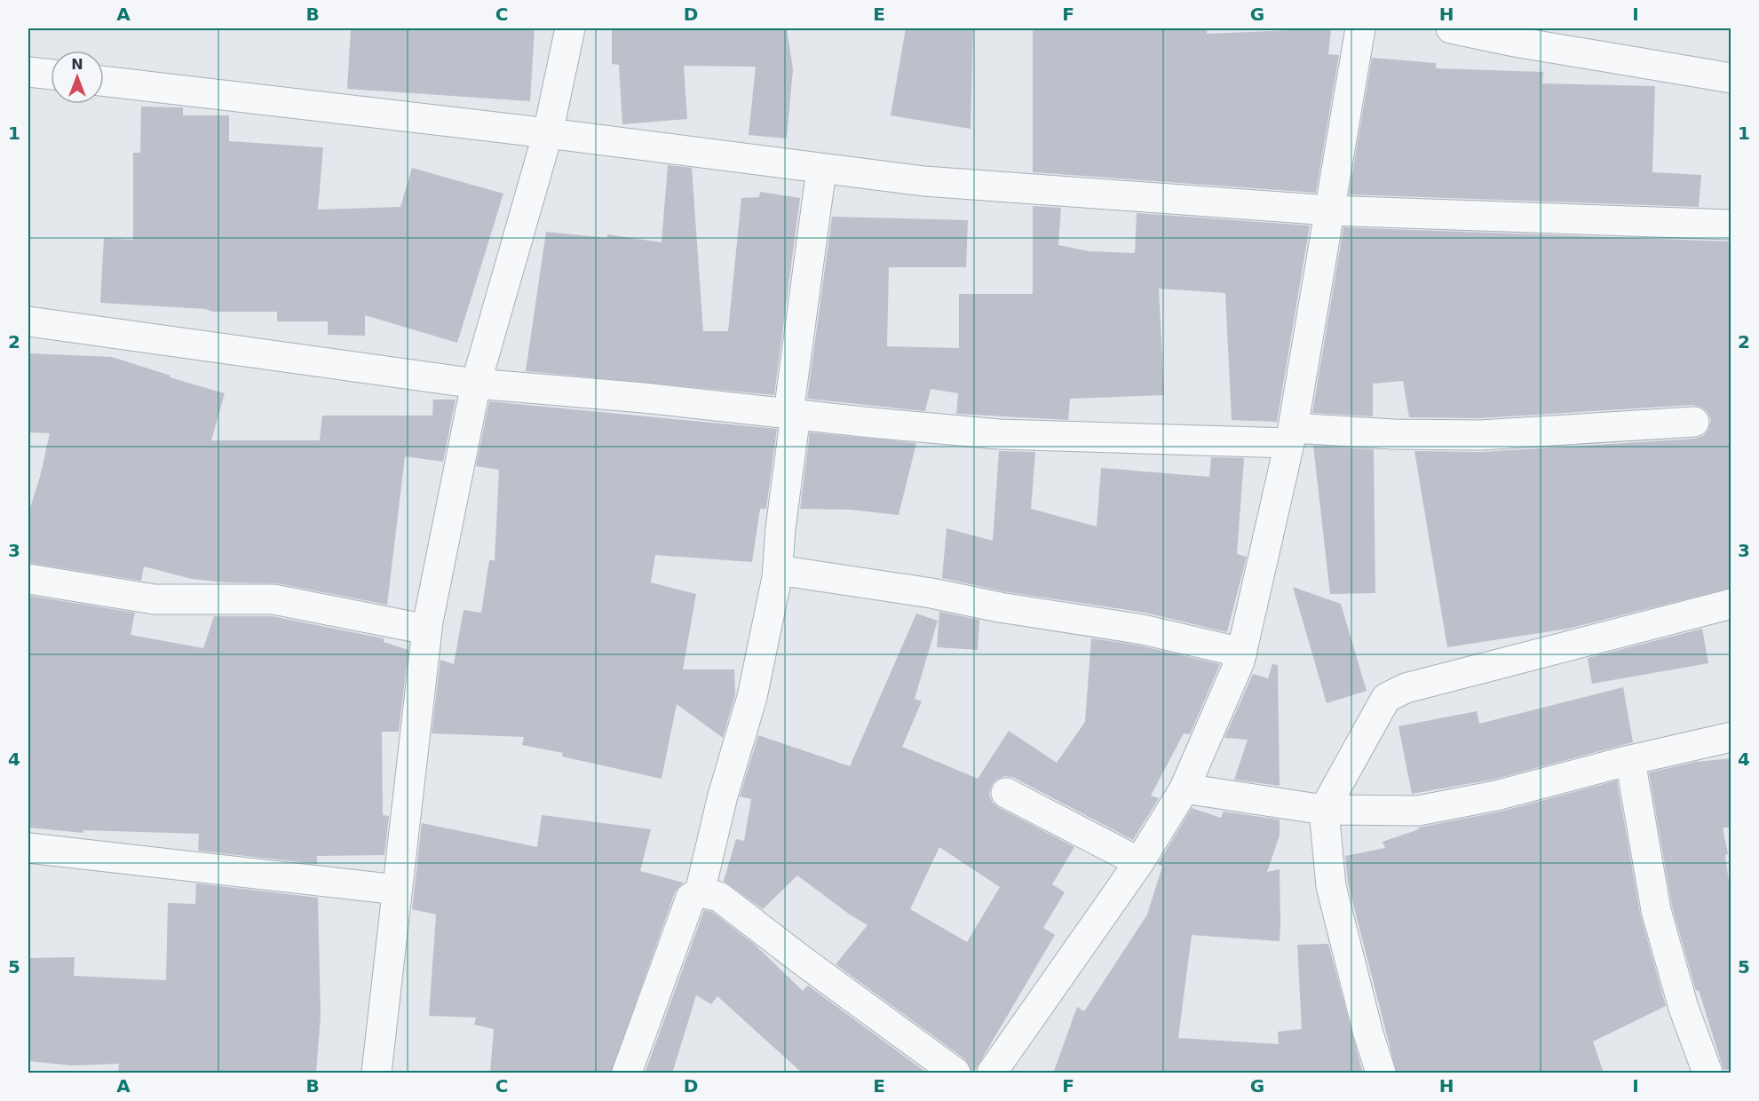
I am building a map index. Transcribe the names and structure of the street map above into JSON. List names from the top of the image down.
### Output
{
  "north": "top",
  "grid": {
    "columns": [
      "A",
      "B",
      "C",
      "D",
      "E",
      "F",
      "G",
      "H",
      "I"
    ],
    "rows": [
      "1",
      "2",
      "3",
      "4",
      "5"
    ]
  }
}
